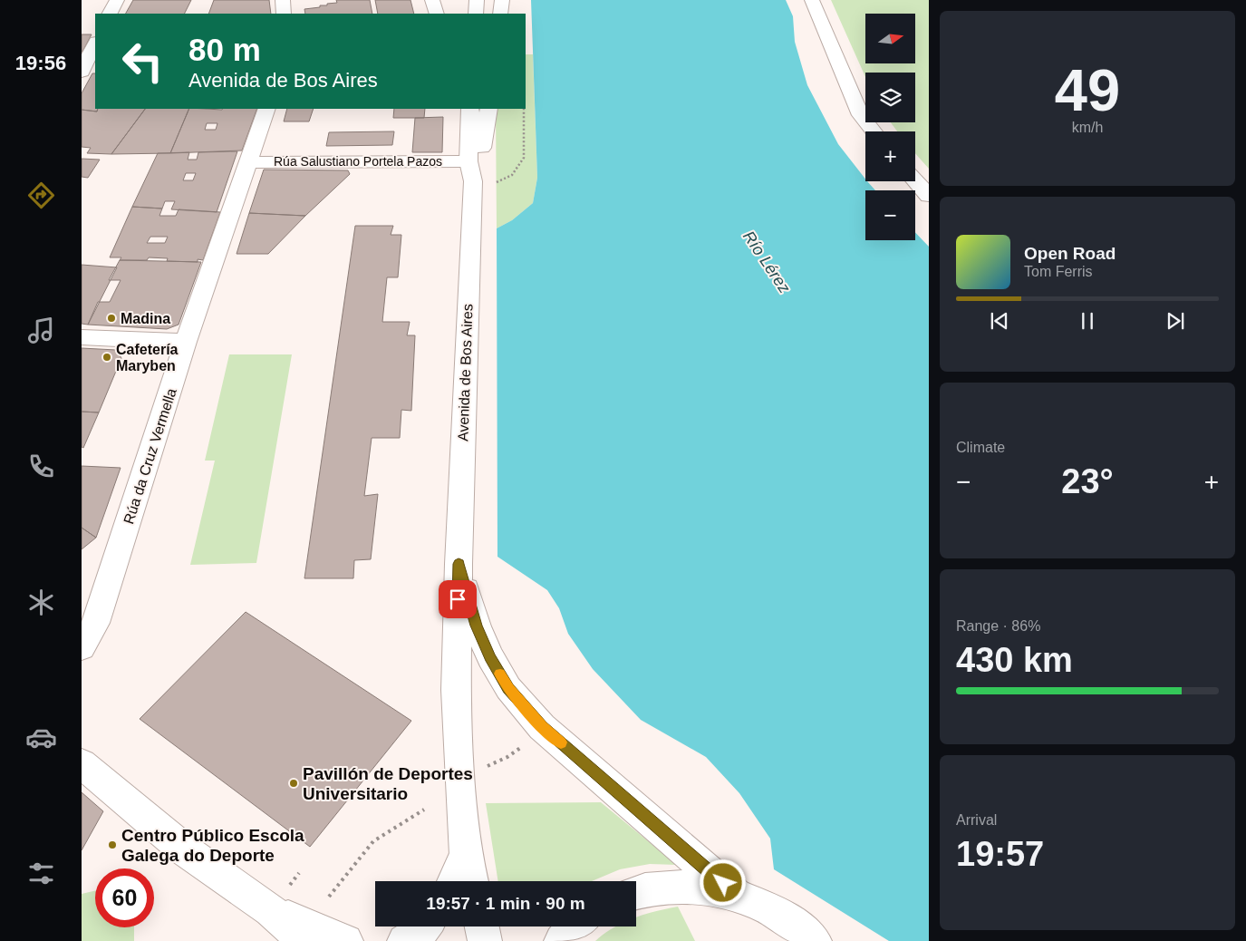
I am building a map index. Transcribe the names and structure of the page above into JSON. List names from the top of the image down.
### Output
{
  "streets": {
    "street": ["Rúa Salustiano Portela Pazos", "Avenida de Bos Aires", "Rúa da Cruz Vermella"]
  },
  "crossings": [
    ["Rúa Salustiano Portela Pazos", "Avenida de Bos Aires"],
    ["Rúa Salustiano Portela Pazos", "Rúa da Cruz Vermella"]
  ],
  "water": ["Río Lérez"],
  "places": [
    "Madina",
    "Cafetería Maryben",
    "Pavillón de Deportes Universitario",
    "Centro Público Escola Galega do Deporte"
  ],
  "north": "right",
  "page": {
    "tabs": "19:56",
    "tile": [
      ["49", "km/h"],
      "Climate",
      ["Range · 86%", "430 km"],
      ["Arrival", "19:57"]
    ],
    "map_buttons": ["+", "−"],
    "turn": ["80 m", "Avenida de Bos Aires"],
    "song": ["Open Road", "Tom Ferris"],
    "heat": ["−", "23°", "+"],
    "limit": "60",
    "trip": "19:57 · 1 min · 90 m"
  }
}
